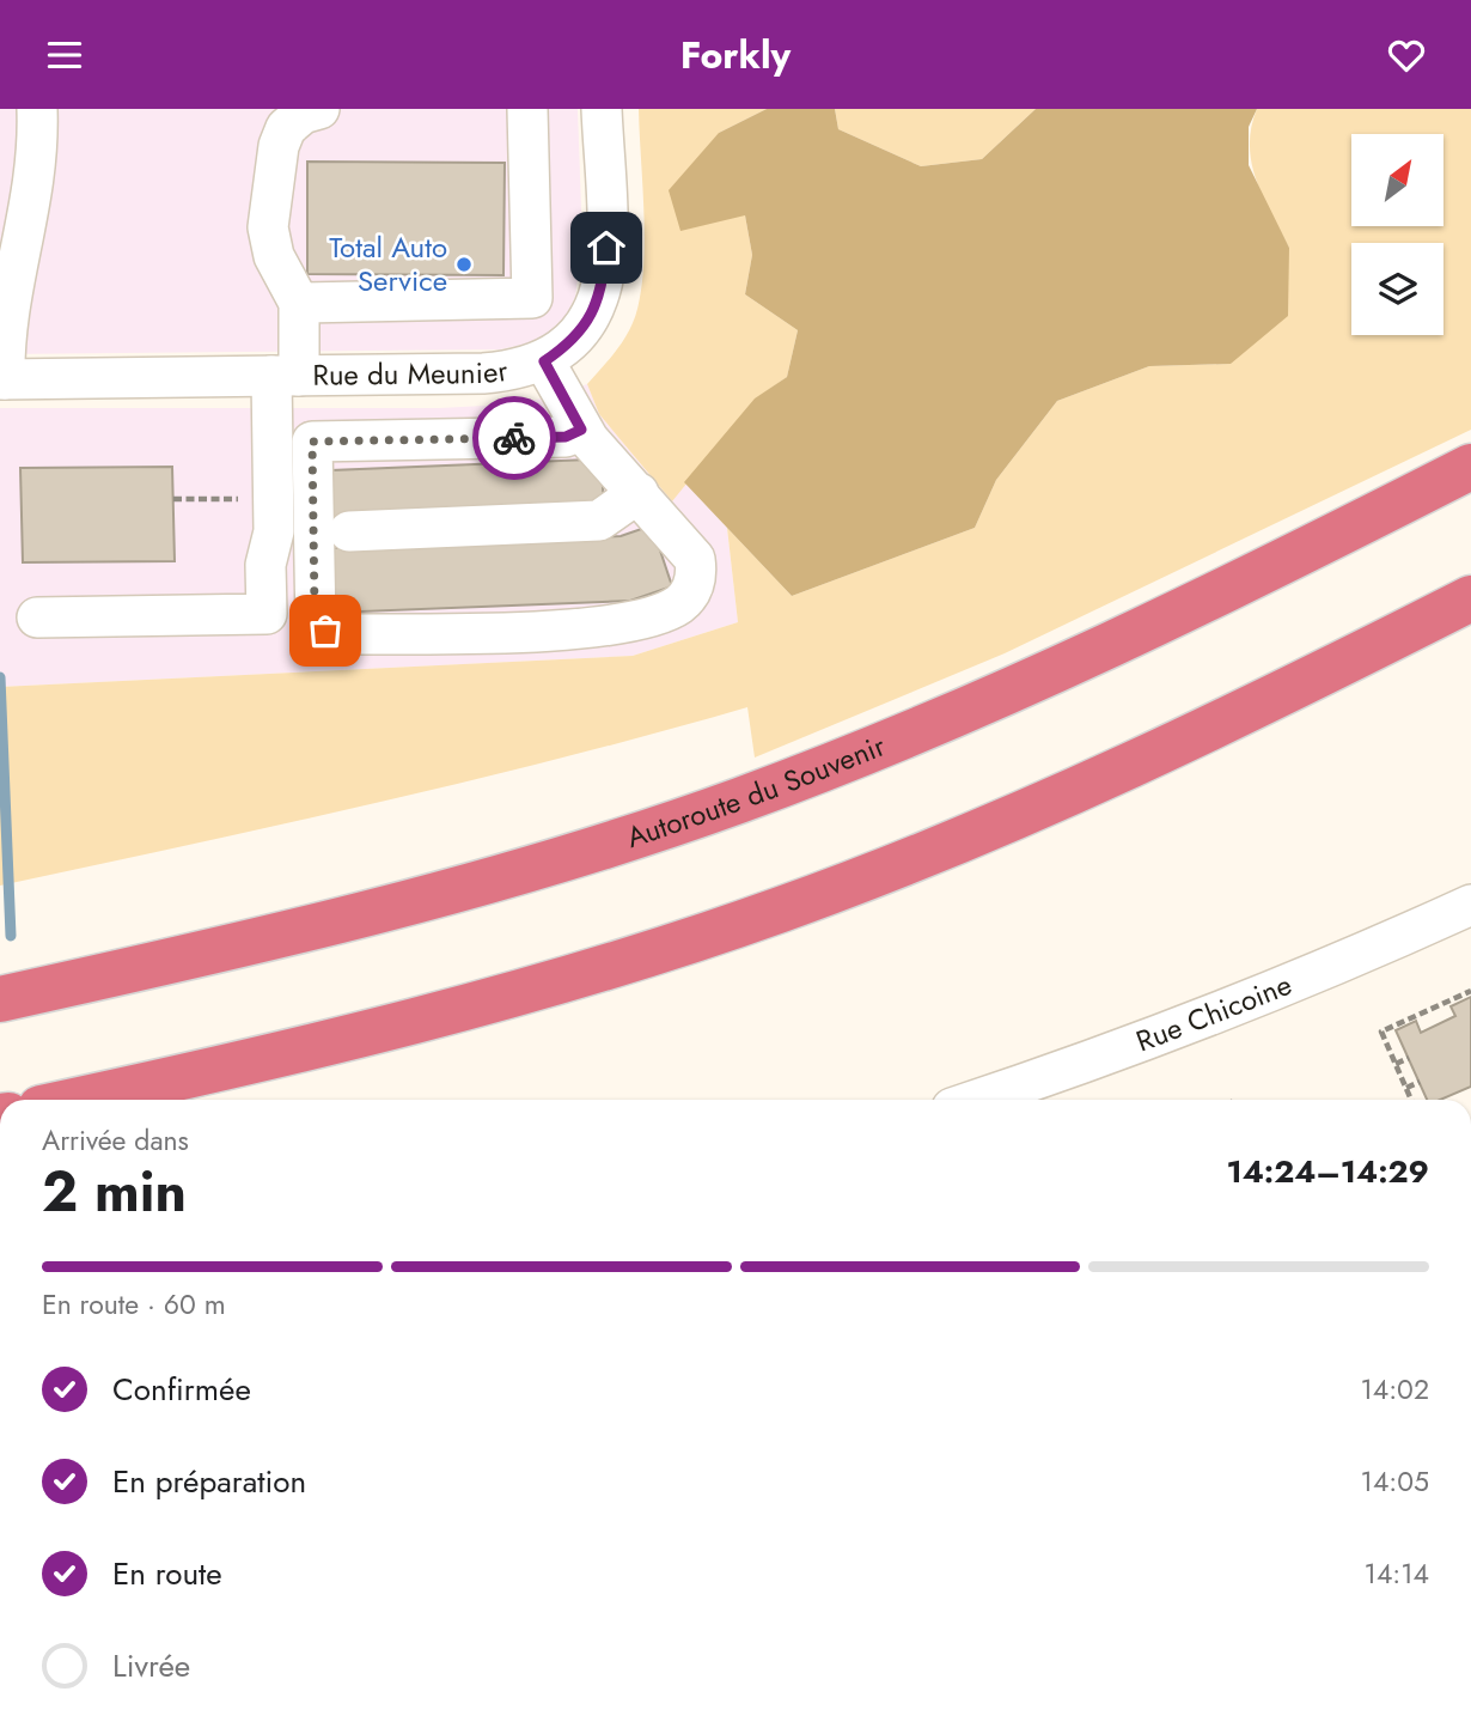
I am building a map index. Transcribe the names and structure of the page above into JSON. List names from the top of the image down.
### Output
{
  "streets": {
    "highway": ["Autoroute du Souvenir"],
    "street": ["Rue du Meunier", "Rue Chicoine"]
  },
  "places": ["Total Auto Service"],
  "north": "top right",
  "page": {
    "header": "Forkly",
    "heading": ["2 min", "Arrivée dans", "14:24–14:29"],
    "bar": "En route · 60 m",
    "list": [
      ["Confirmée", "14:02"],
      ["En préparation", "14:05"],
      ["En route", "14:14"],
      "Livrée"
    ]
  }
}
